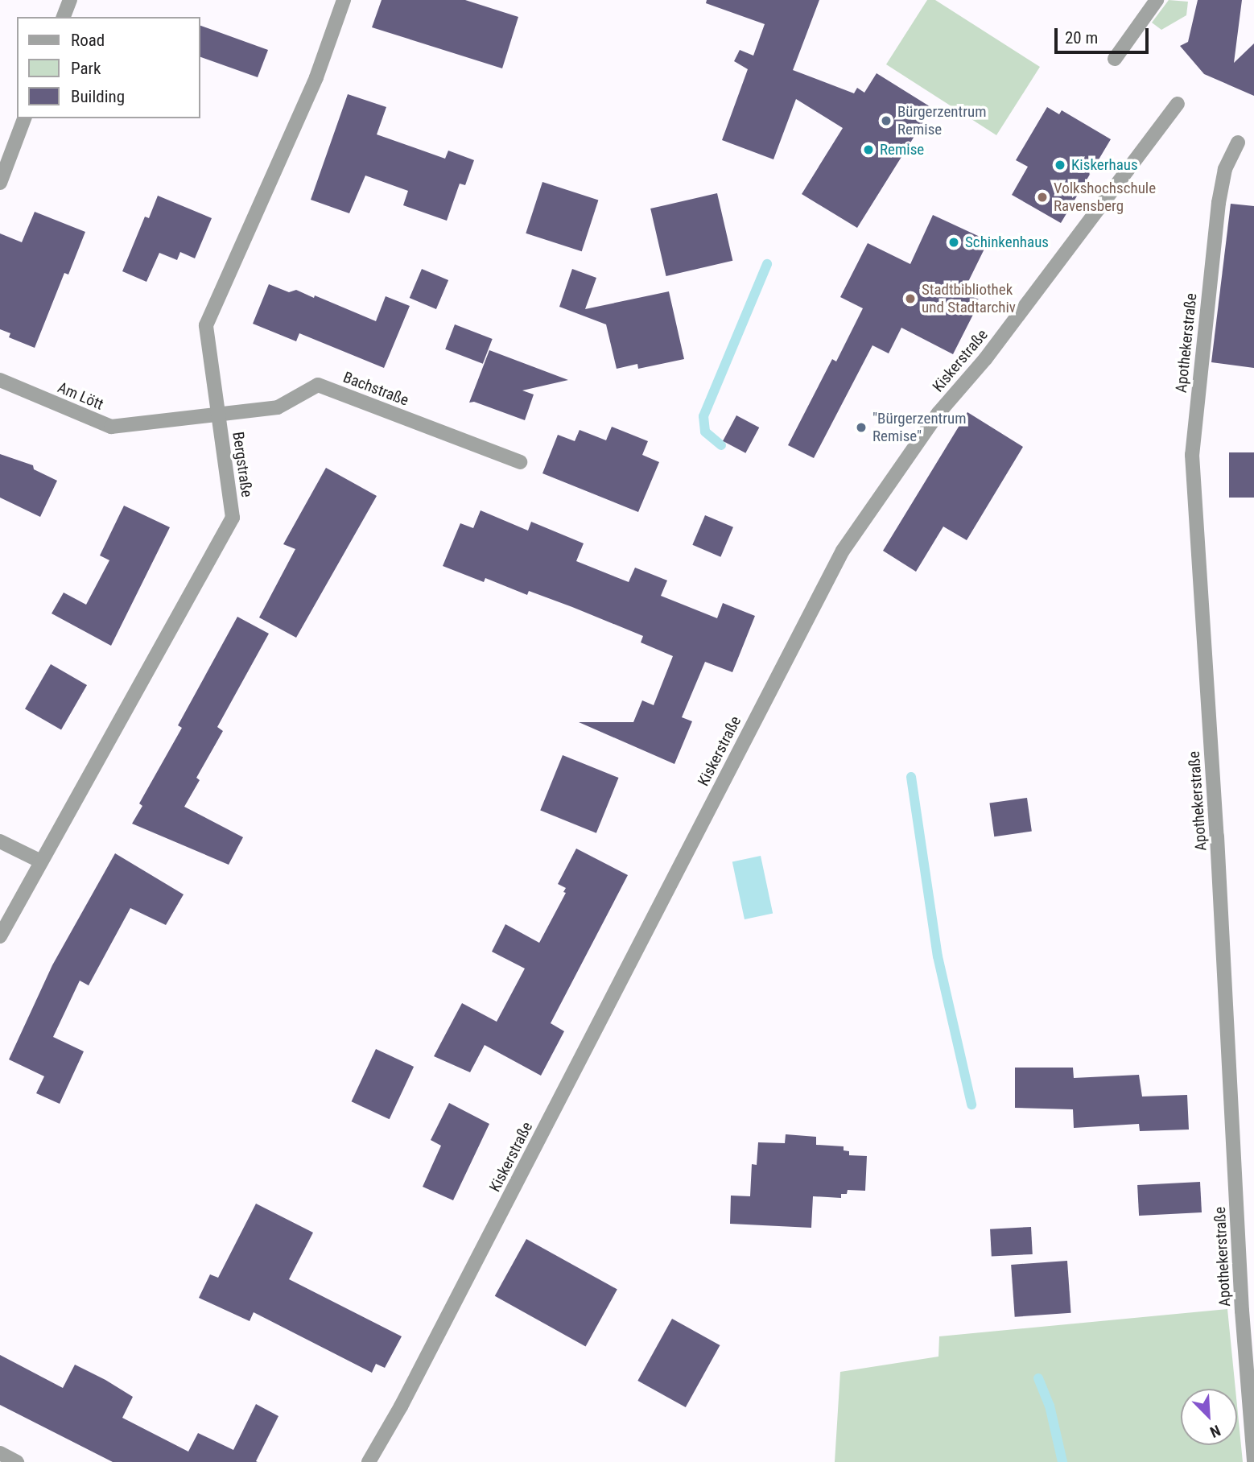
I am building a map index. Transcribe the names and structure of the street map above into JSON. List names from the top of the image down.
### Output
{
  "streets": {
    "street": [
      "Apothekerstraße",
      "Kiskerstraße",
      "Bachstraße",
      "Am Lött",
      "Bergstraße"
    ]
  },
  "crossings": [
    ["Bachstraße", "Am Lött"],
    ["Bachstraße", "Bergstraße"],
    ["Am Lött", "Bergstraße"]
  ],
  "places": [
    "Bürgerzentrum Remise",
    "Remise",
    "Kiskerhaus",
    "Volkshochschule Ravensberg",
    "Schinkenhaus",
    "Stadtbibliothek und Stadtarchiv",
    "\"Bürgerzentrum Remise\""
  ],
  "legend": ["Road", "Park", "Building"],
  "scale_bar": "20 m",
  "north": "bottom right"
}
